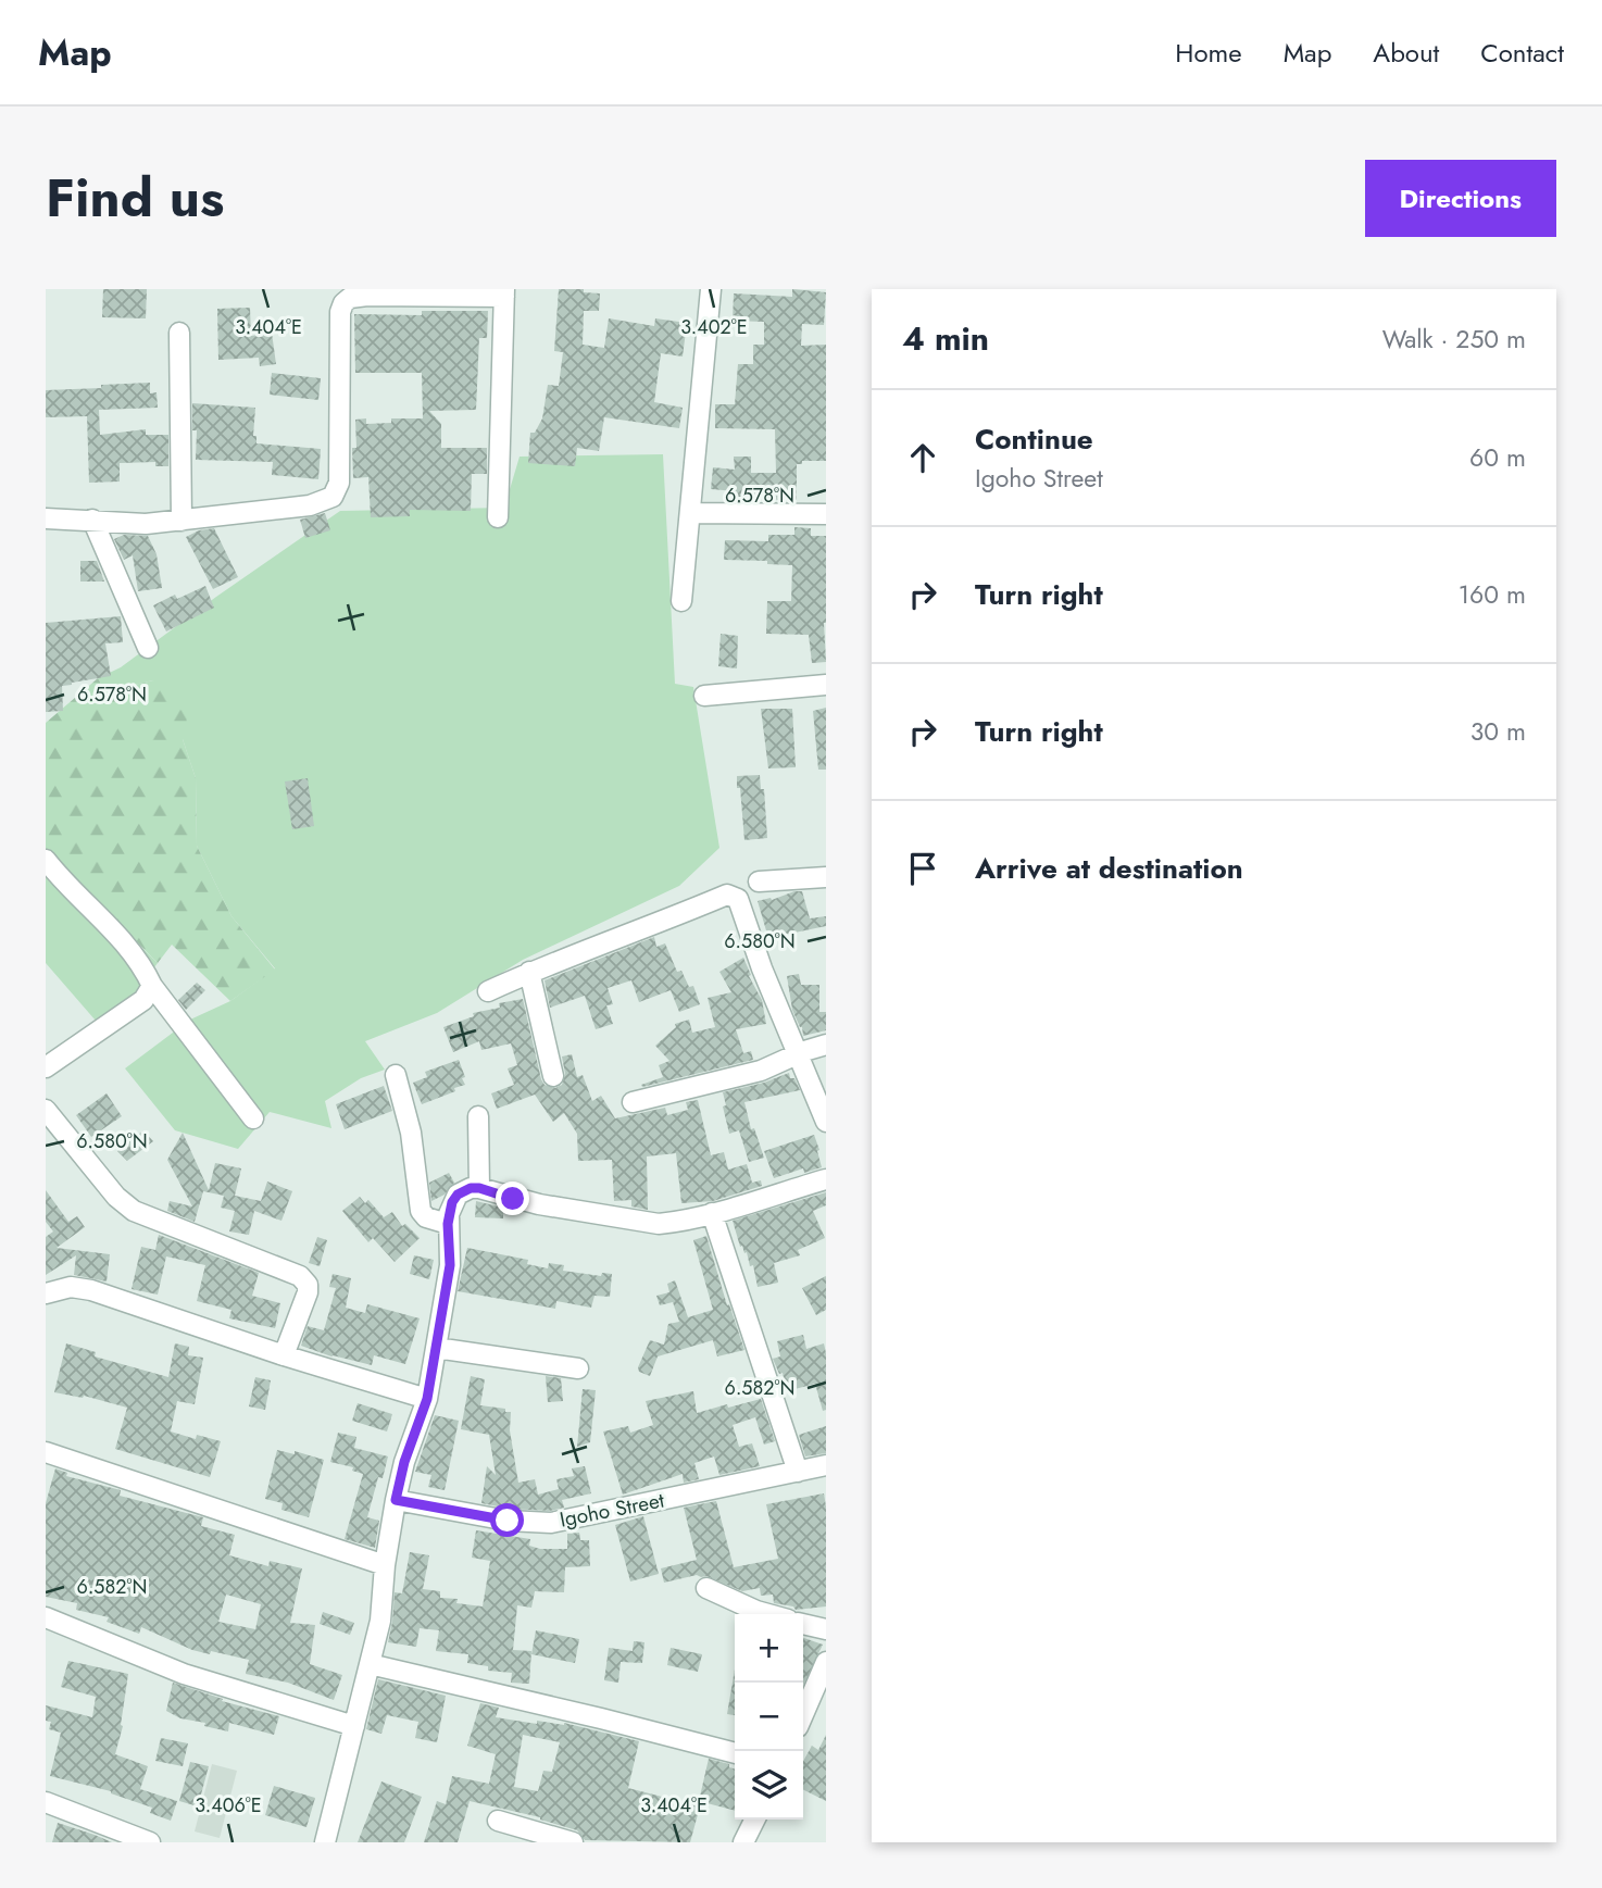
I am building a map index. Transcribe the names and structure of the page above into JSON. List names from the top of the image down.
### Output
{
  "streets": {
    "street": ["Igoho Street"]
  },
  "page": {
    "header": "Map",
    "nav": [
      "Home",
      "Map",
      "About",
      "Contact"
    ],
    "title": "Find us",
    "buttons": "Directions",
    "heading": ["4 min", "Walk · 250 m"],
    "list": [
      ["Continue", "Igoho Street", "60 m"],
      ["Turn right", "160 m"],
      ["Turn right", "30 m"],
      "Arrive at destination"
    ],
    "map_buttons": ["+", "−"]
  },
  "coordinates": [
    "3.404°E",
    "3.402°E",
    "6.578°N",
    "6.580°N",
    "6.582°N",
    "3.406°E"
  ]
}
